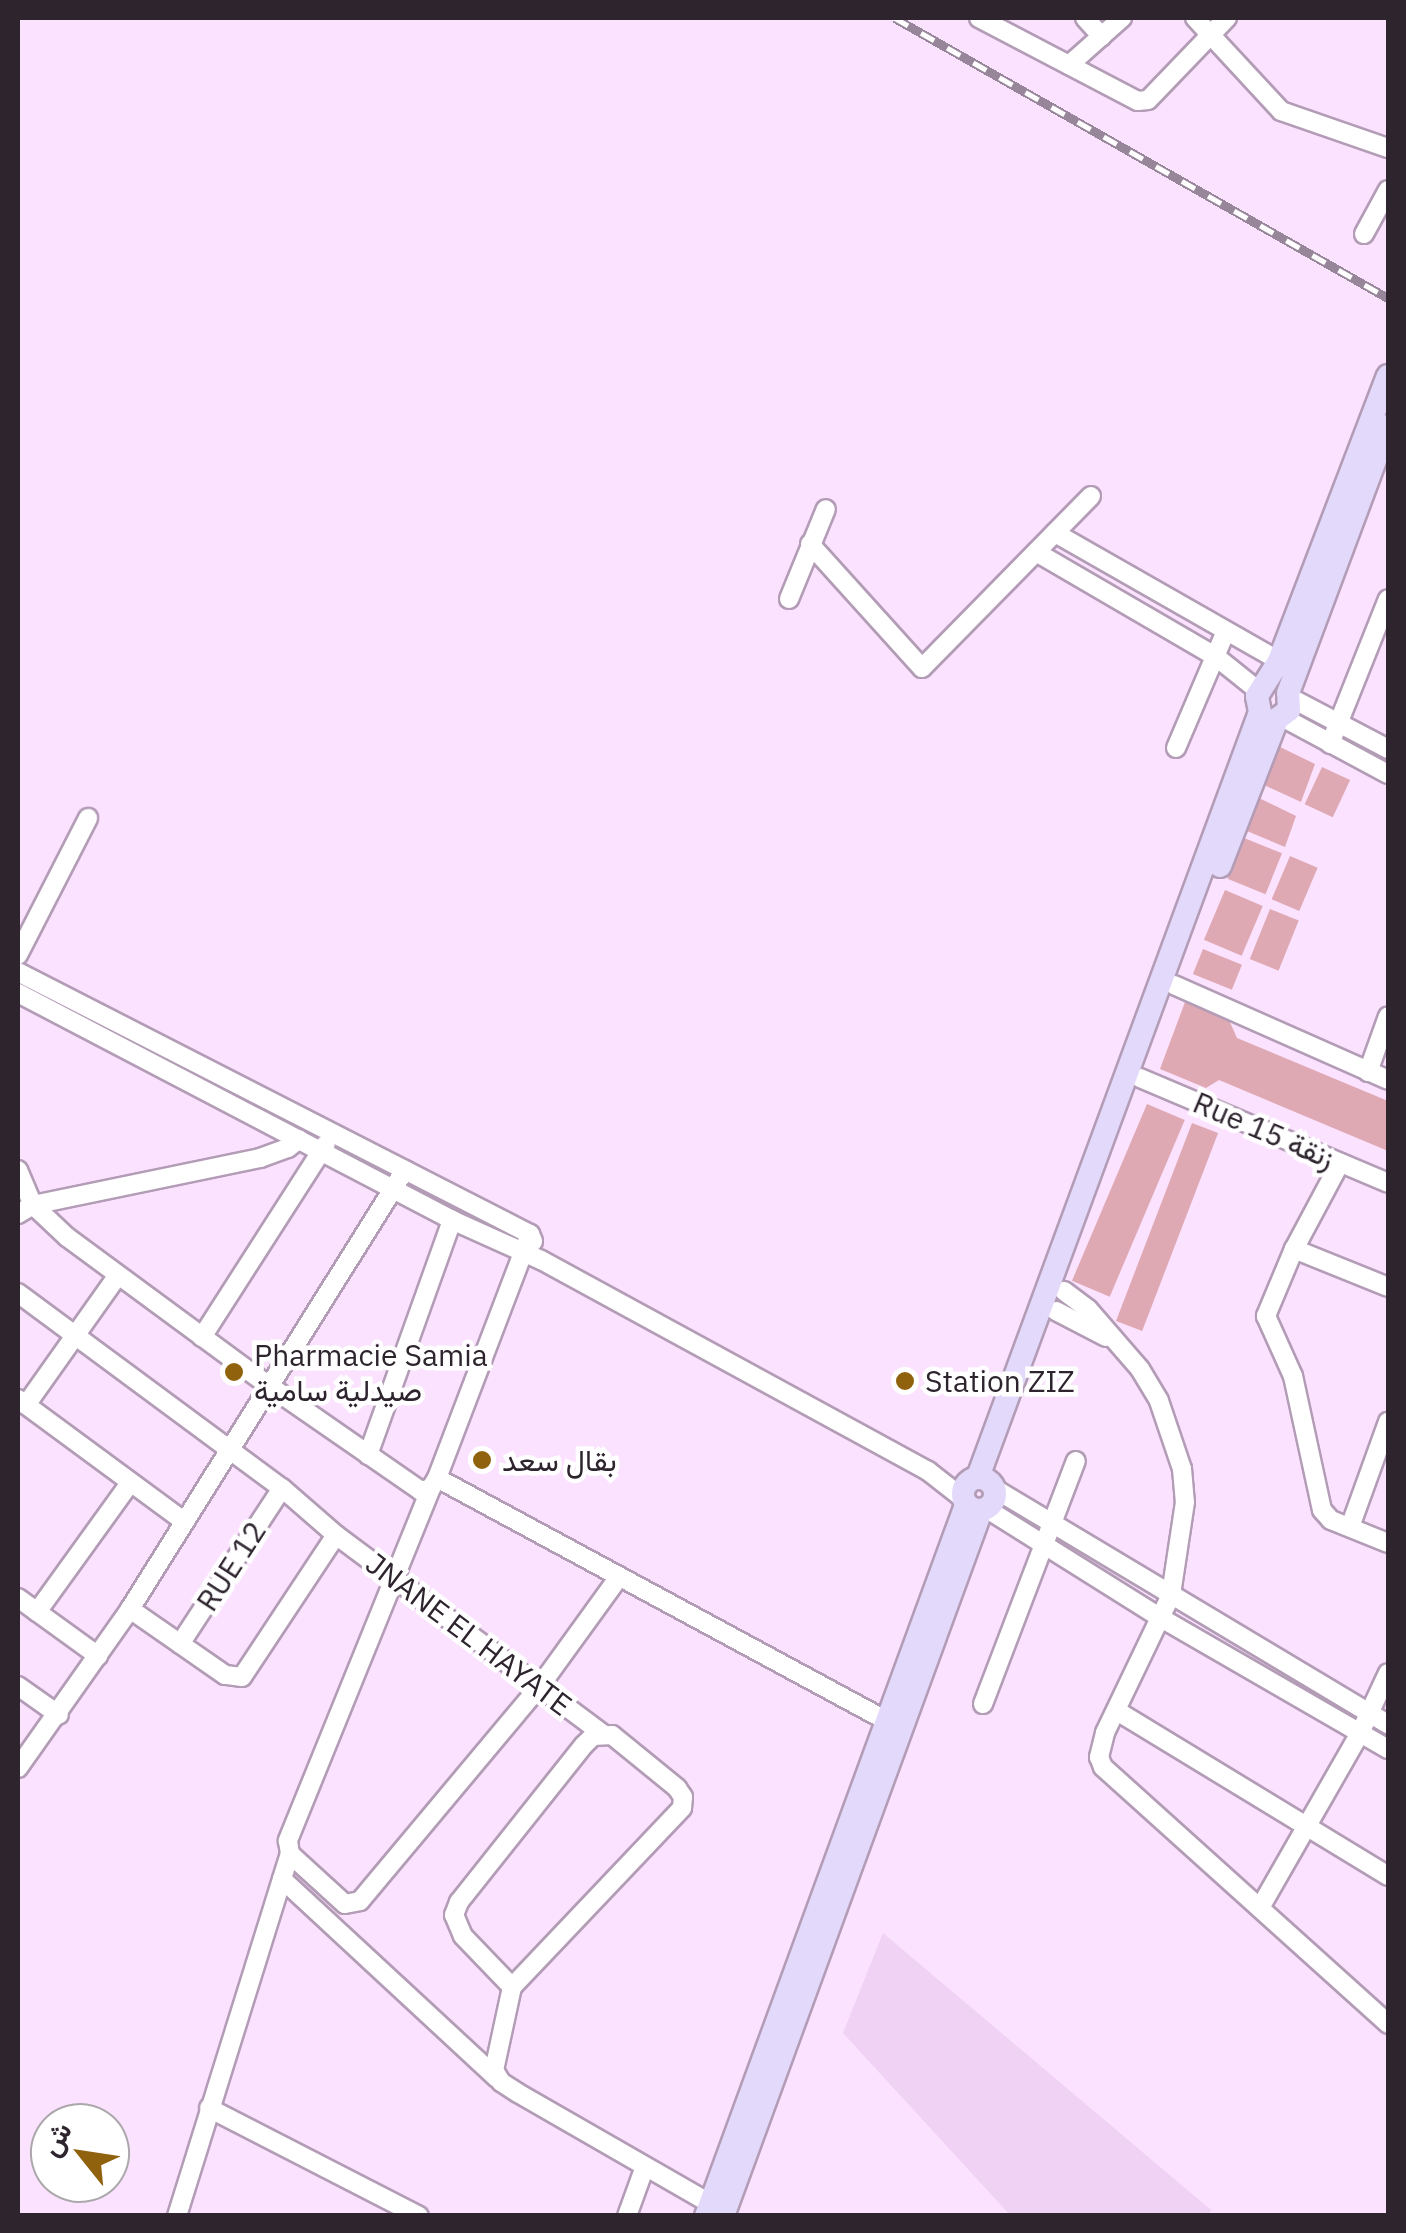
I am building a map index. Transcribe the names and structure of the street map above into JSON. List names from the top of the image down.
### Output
{
  "streets": {
    "street": ["Rue 15 زنقة", "RUE 12", "JNANE EL HAYATE"]
  },
  "crossings": [
    ["RUE 12", "JNANE EL HAYATE"]
  ],
  "places": ["Pharmacie Samia صيدلية سامية", "Station ZIZ", "بقال سعد"],
  "north": "top left"
}
